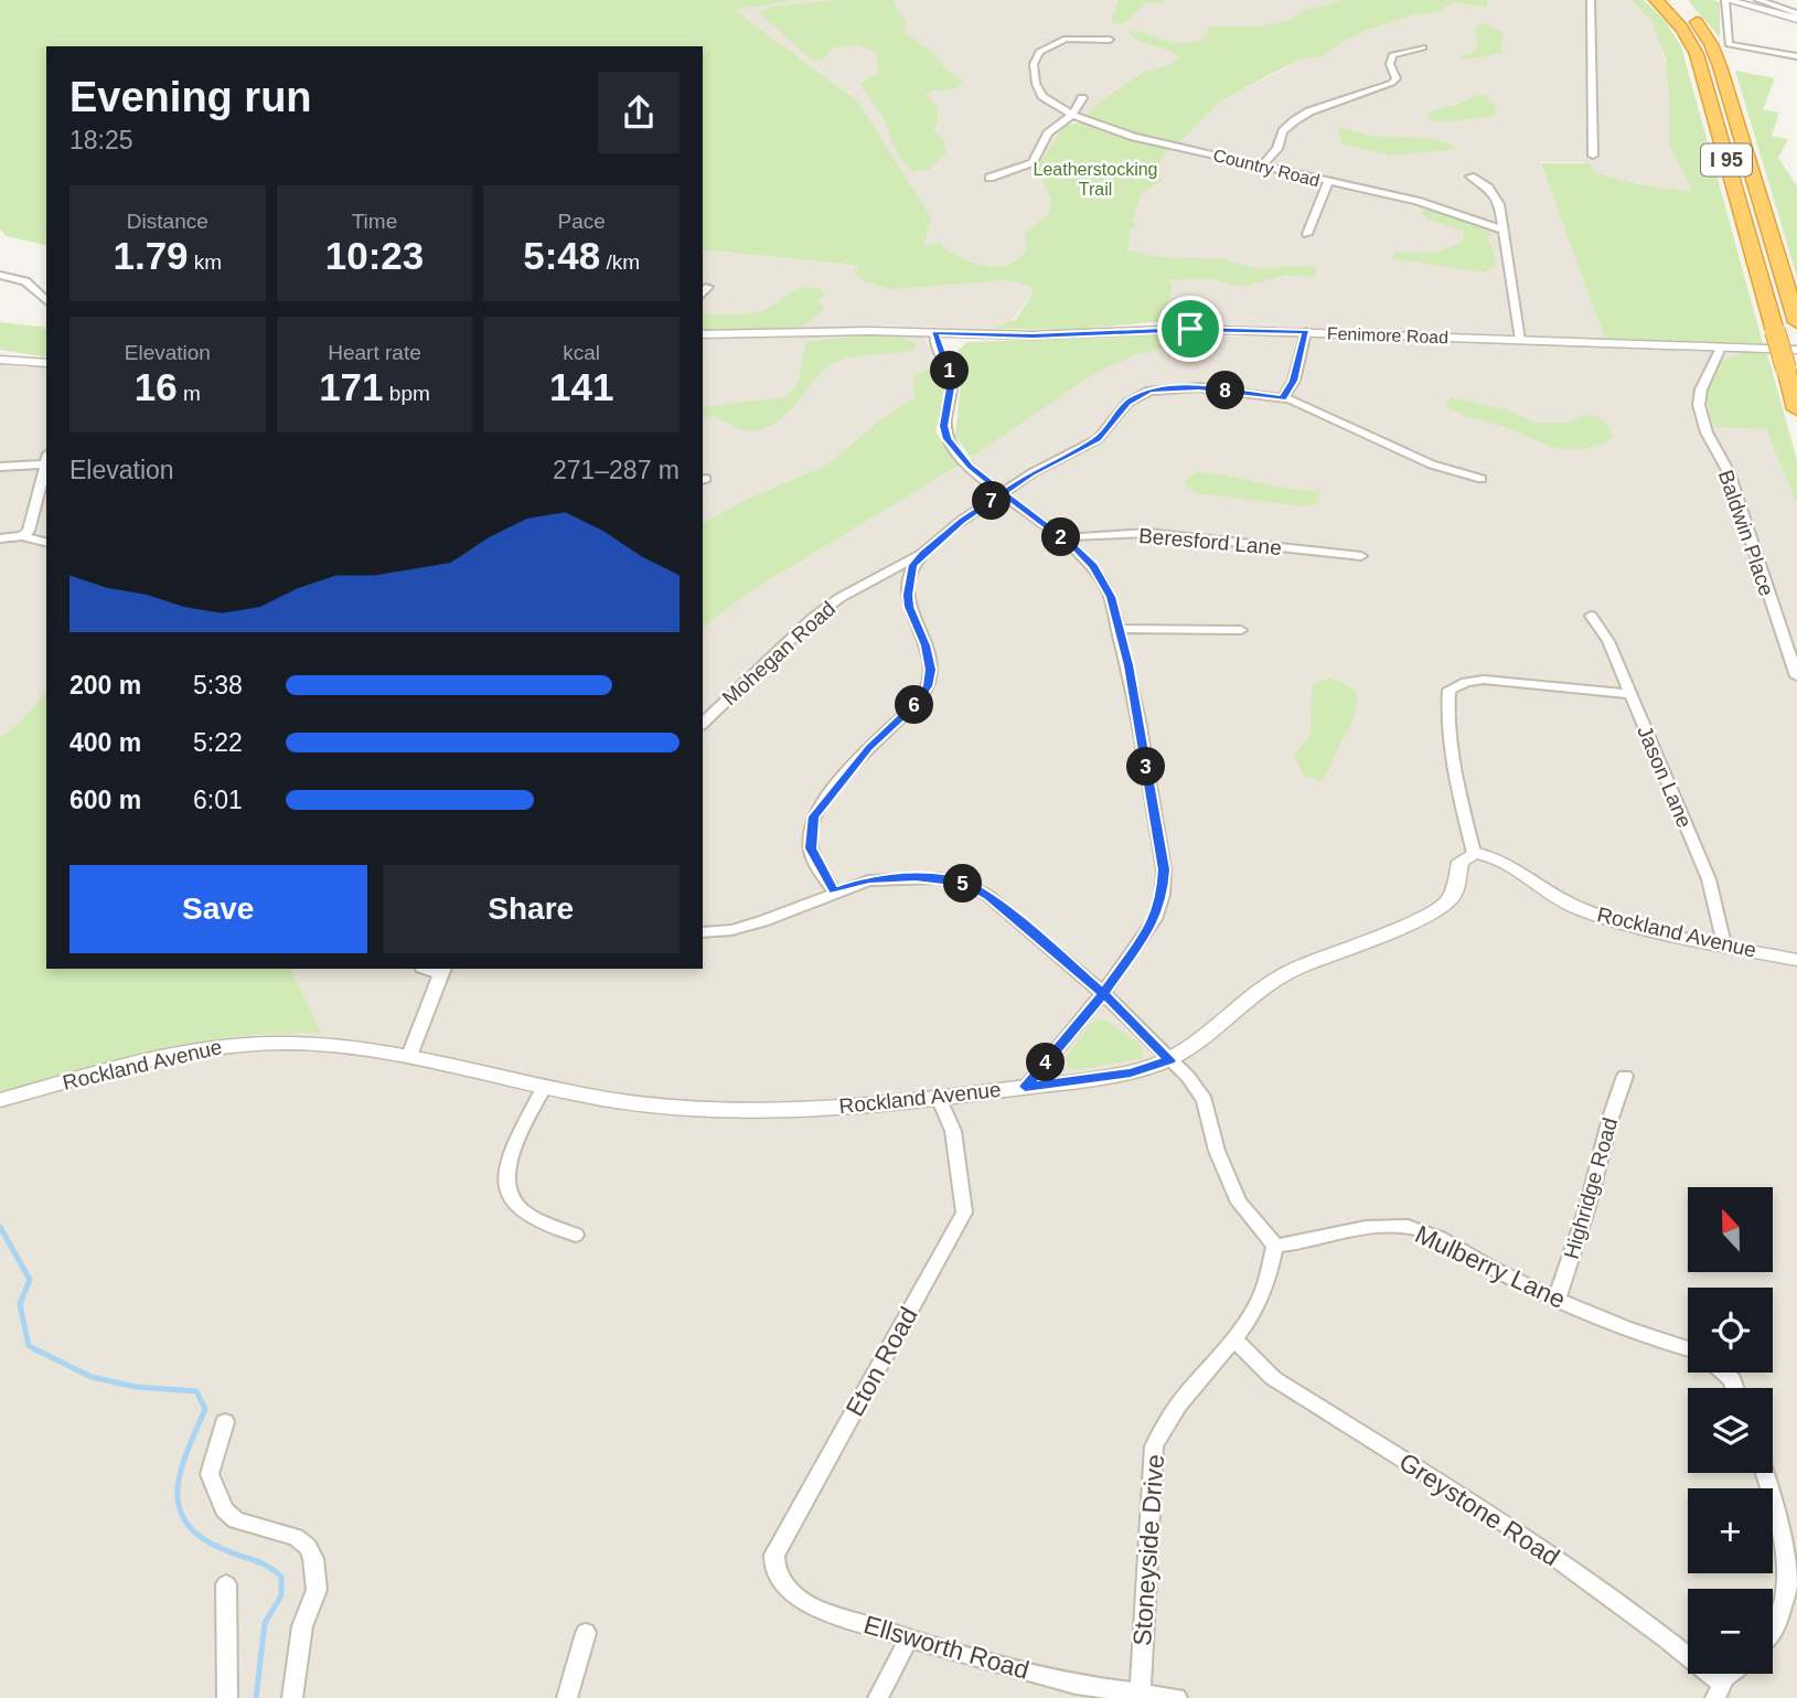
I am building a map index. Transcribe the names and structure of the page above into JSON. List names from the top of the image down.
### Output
{
  "streets": {
    "highway": ["I 95"],
    "street": [
      "Country Road",
      "Fenimore Road",
      "Baldwin Place",
      "Beresford Lane",
      "Mohegan Road",
      "Jason Lane",
      "Rockland Avenue",
      "Highridge Road",
      "Mulberry Lane",
      "Eton Road",
      "Greystone Road",
      "Stoneyside Drive",
      "Ellsworth Road"
    ]
  },
  "crossings": [
    ["Fenimore Road", "Baldwin Place"],
    ["Jason Lane", "Rockland Avenue"],
    ["Rockland Avenue", "Eton Road"],
    ["Highridge Road", "Mulberry Lane"],
    ["Mulberry Lane", "Stoneyside Drive"],
    ["Eton Road", "Ellsworth Road"],
    ["Greystone Road", "Stoneyside Drive"],
    ["Stoneyside Drive", "Ellsworth Road"]
  ],
  "parks": ["Leatherstocking Trail"],
  "north": "top",
  "page": {
    "heading": ["Evening run", "18:25"],
    "stats": [
      ["Distance", "1.79 km"],
      ["Time", "10:23"],
      ["Pace", "5:48 /km"],
      ["Elevation", "16 m"],
      ["Heart rate", "171 bpm"],
      ["kcal", "141"]
    ],
    "pins": [
      "1",
      "8",
      "7",
      "2",
      "6",
      "3",
      "5",
      "4"
    ],
    "chart": ["Elevation", "271–287 m"],
    "list": [
      {
        "name": "200 m",
        "note": "5:38"
      },
      {
        "name": "400 m",
        "note": "5:22"
      },
      {
        "name": "600 m",
        "note": "6:01"
      }
    ],
    "buttons": ["Save", "Share"],
    "map_buttons": ["+", "−"]
  }
}
